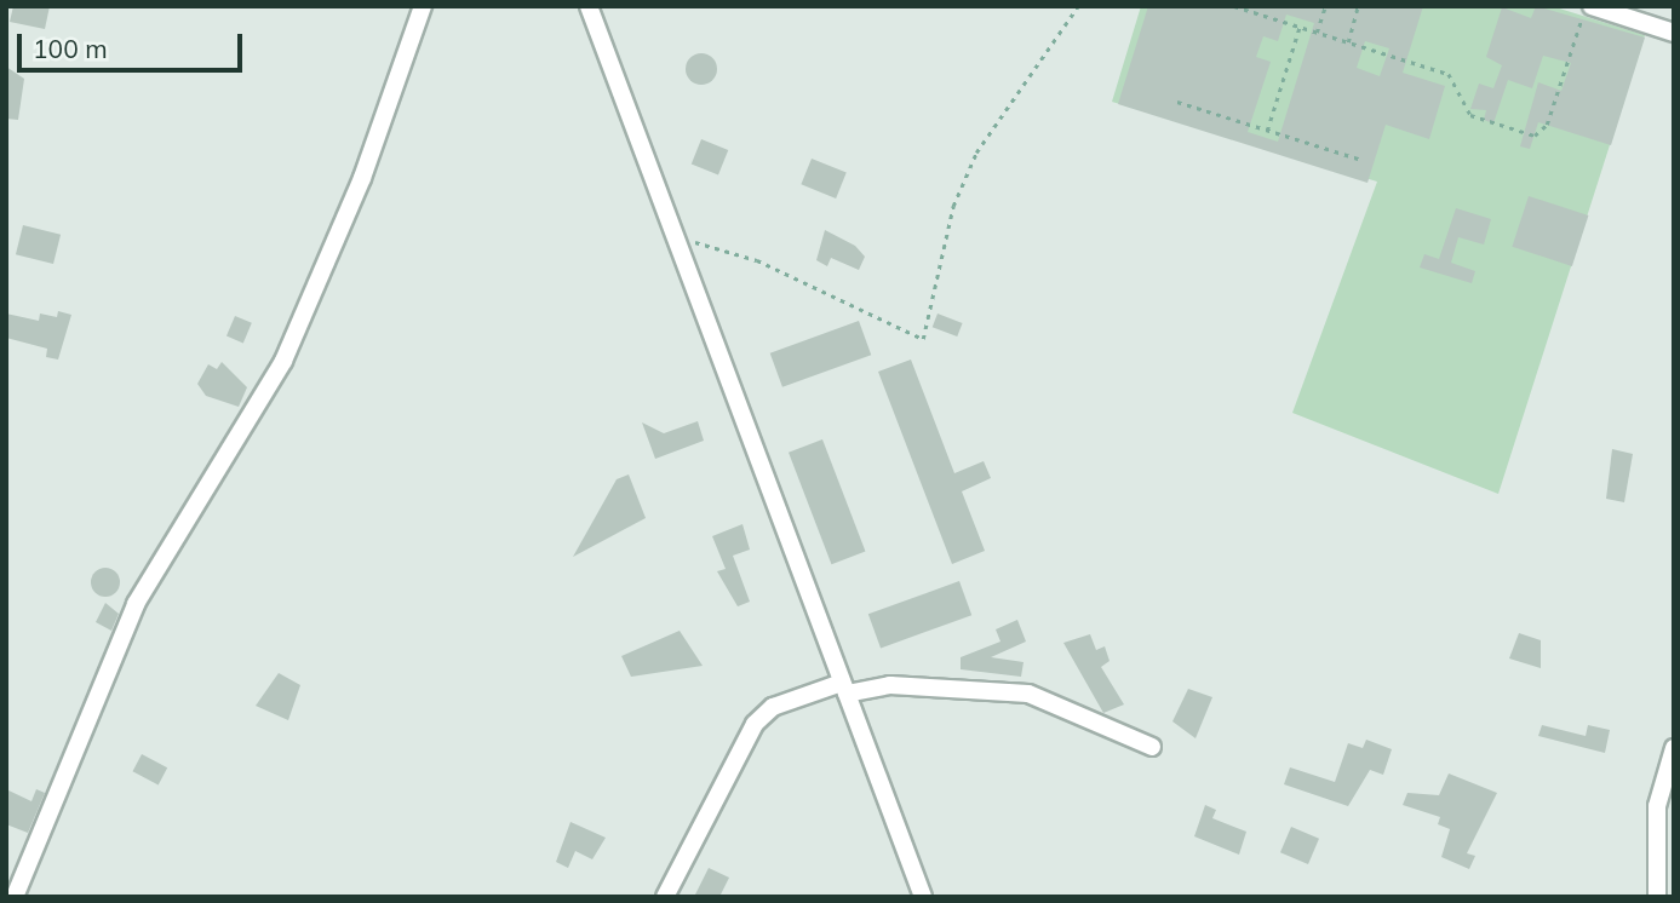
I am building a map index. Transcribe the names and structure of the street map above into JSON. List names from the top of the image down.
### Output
{
  "scale_bar": "100 m"
}
